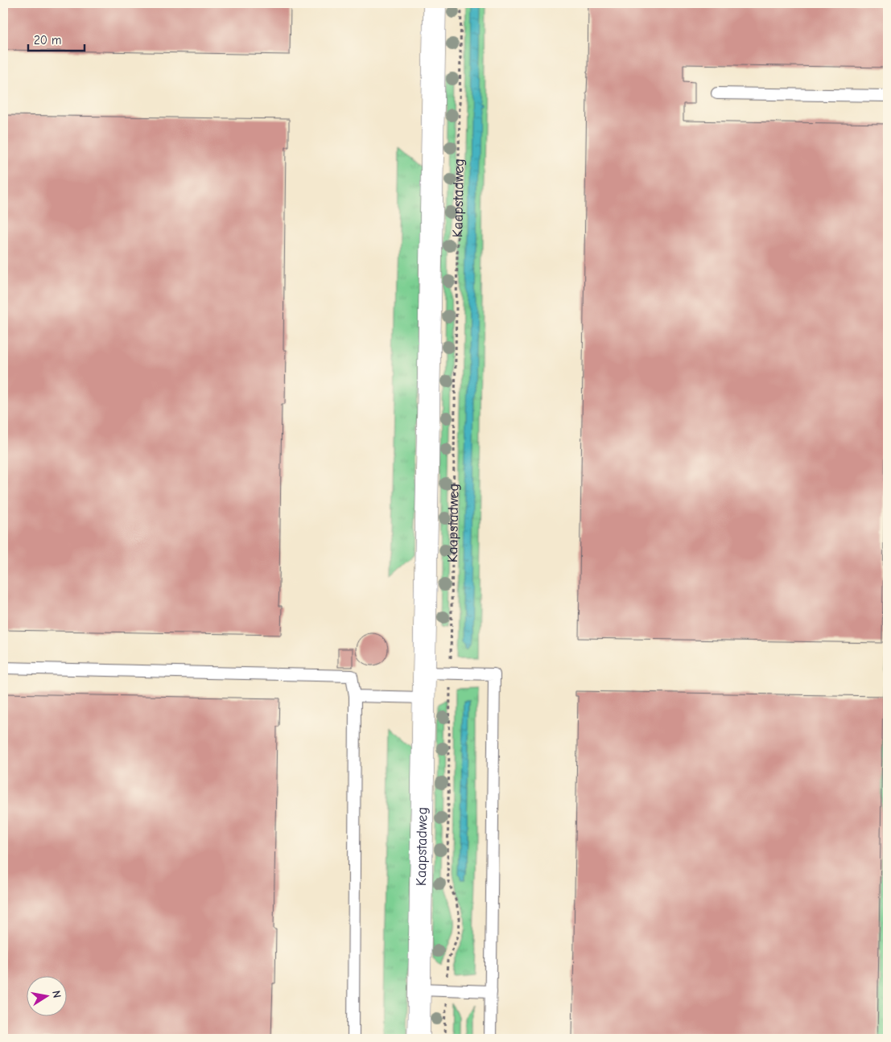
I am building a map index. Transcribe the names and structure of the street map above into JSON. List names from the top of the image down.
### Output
{
  "streets": {
    "street": ["Kaapstadweg"]
  },
  "scale_bar": "20 m",
  "north": "right"
}
